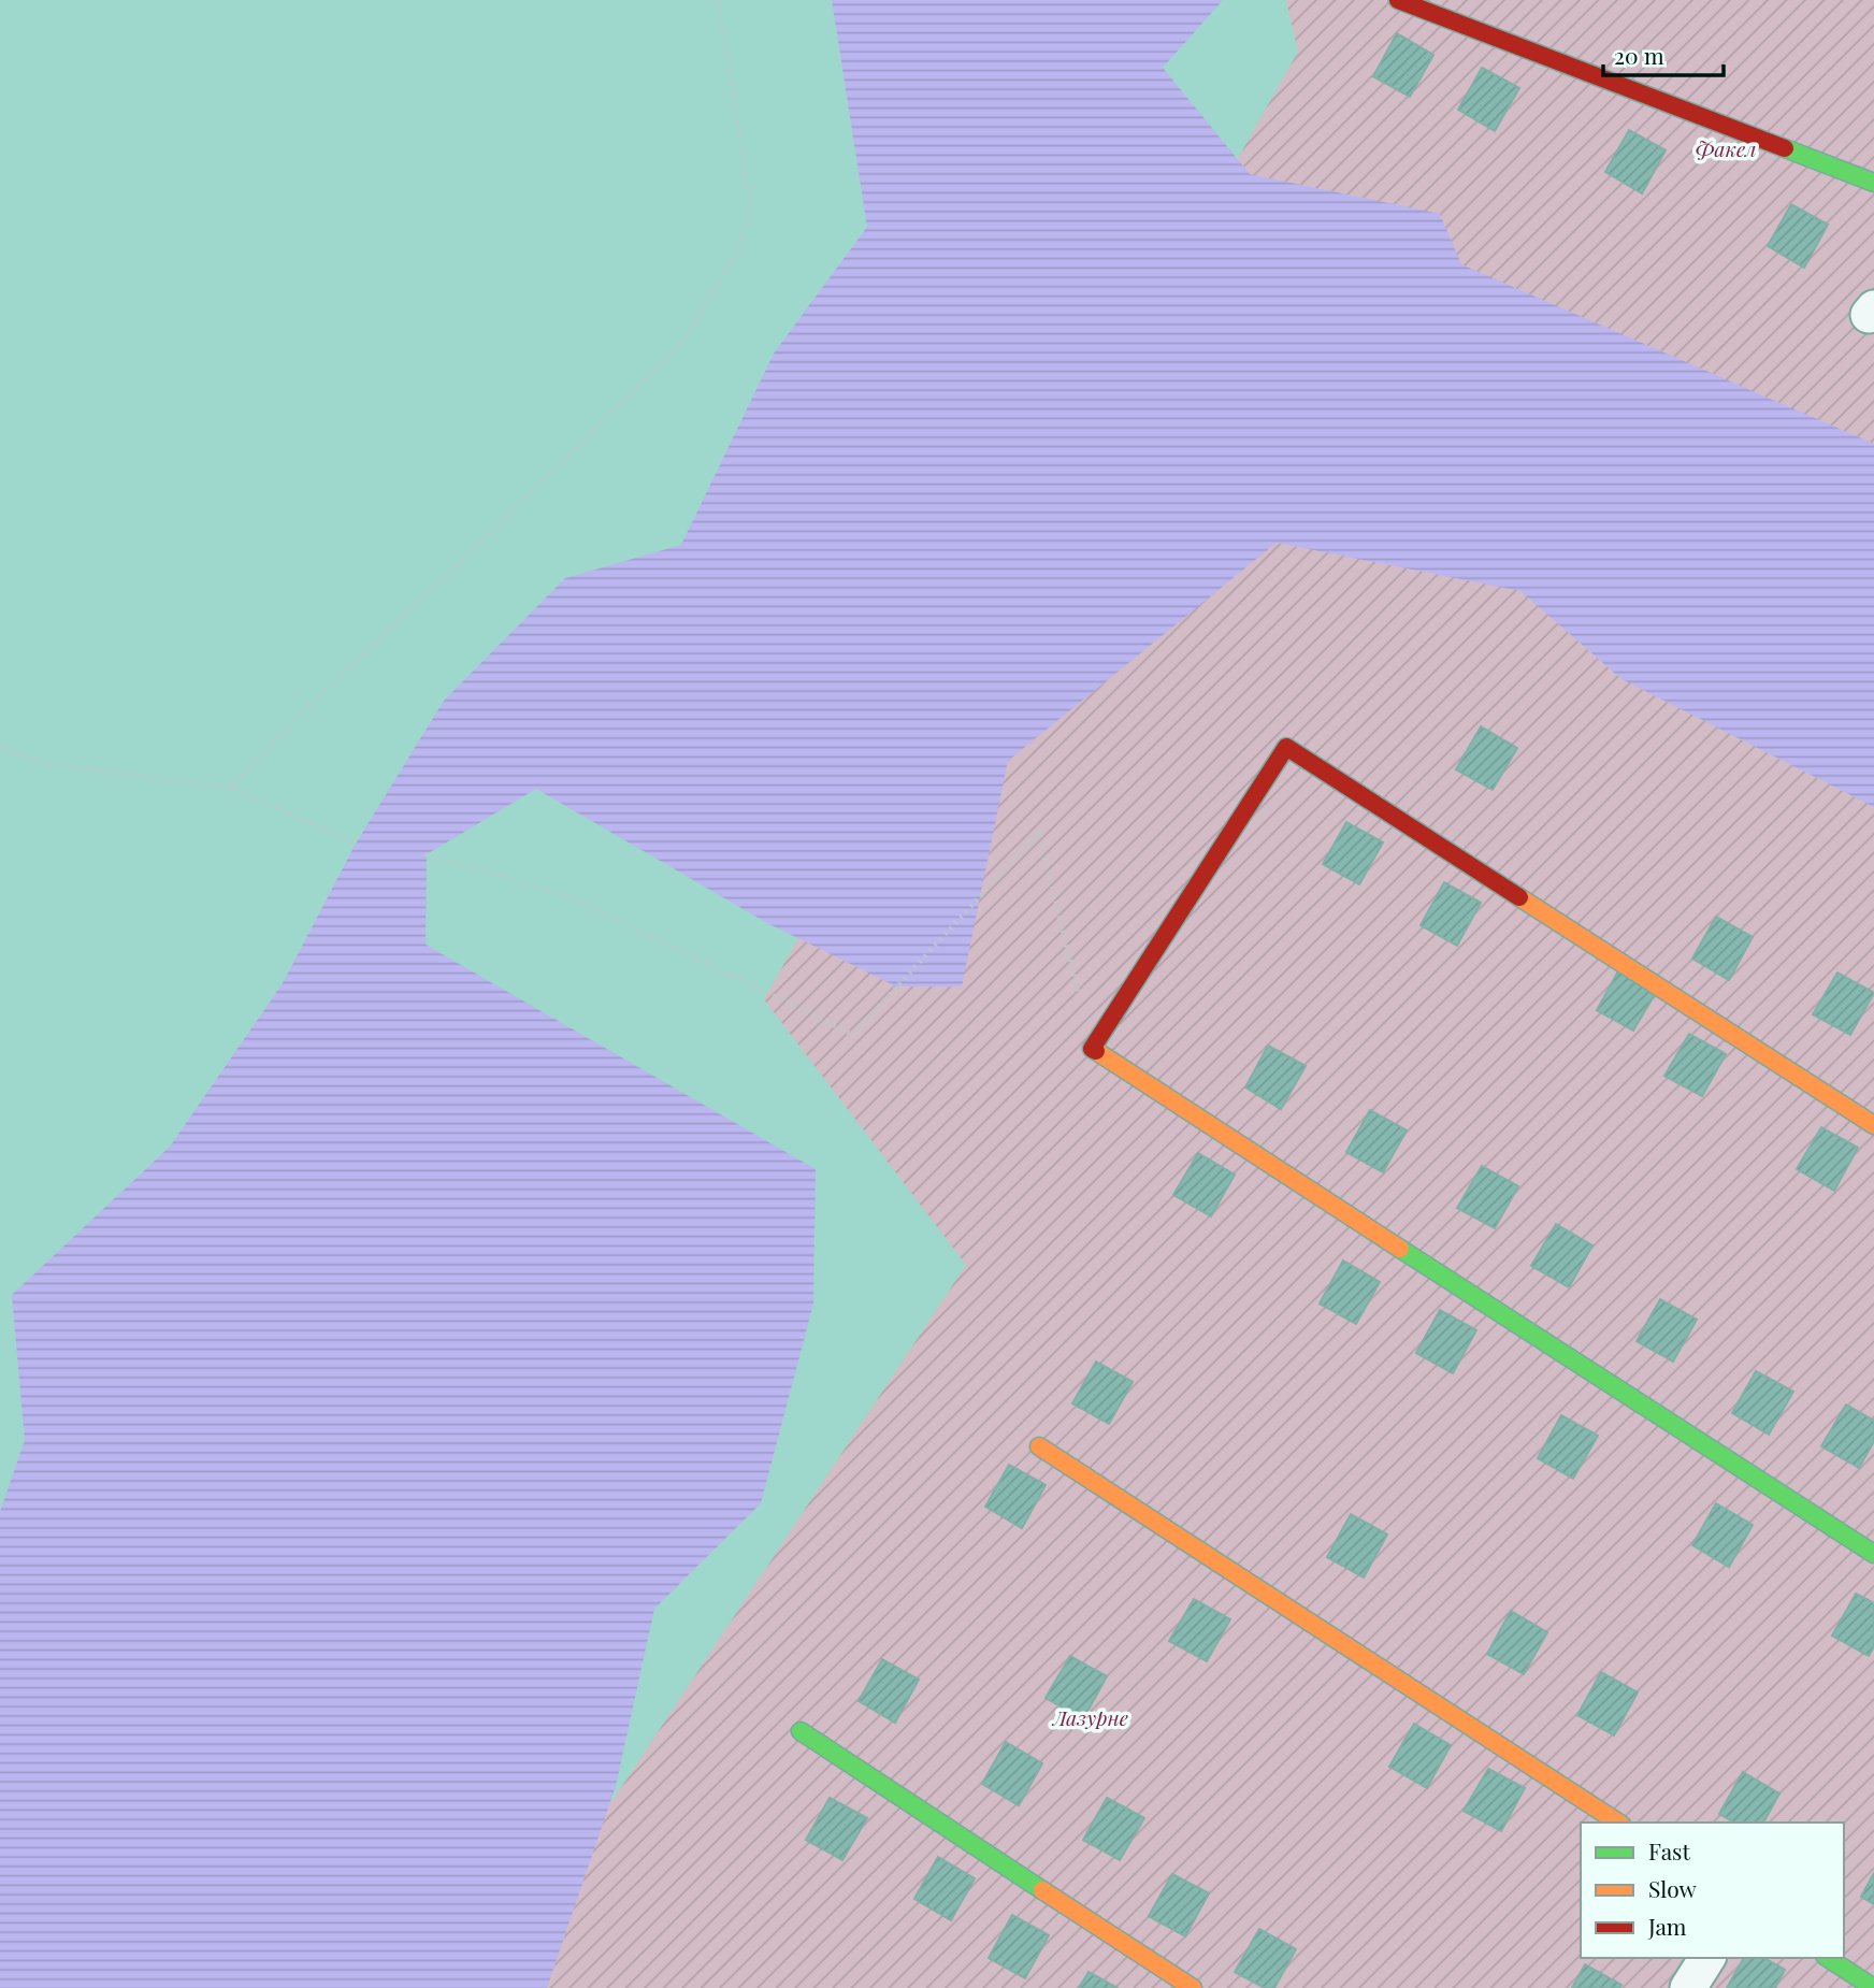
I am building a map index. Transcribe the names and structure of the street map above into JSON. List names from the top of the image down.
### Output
{
  "parks": ["Факел", "Лазурне"],
  "legend": ["Fast", "Slow", "Jam"],
  "scale_bar": "20 m"
}
